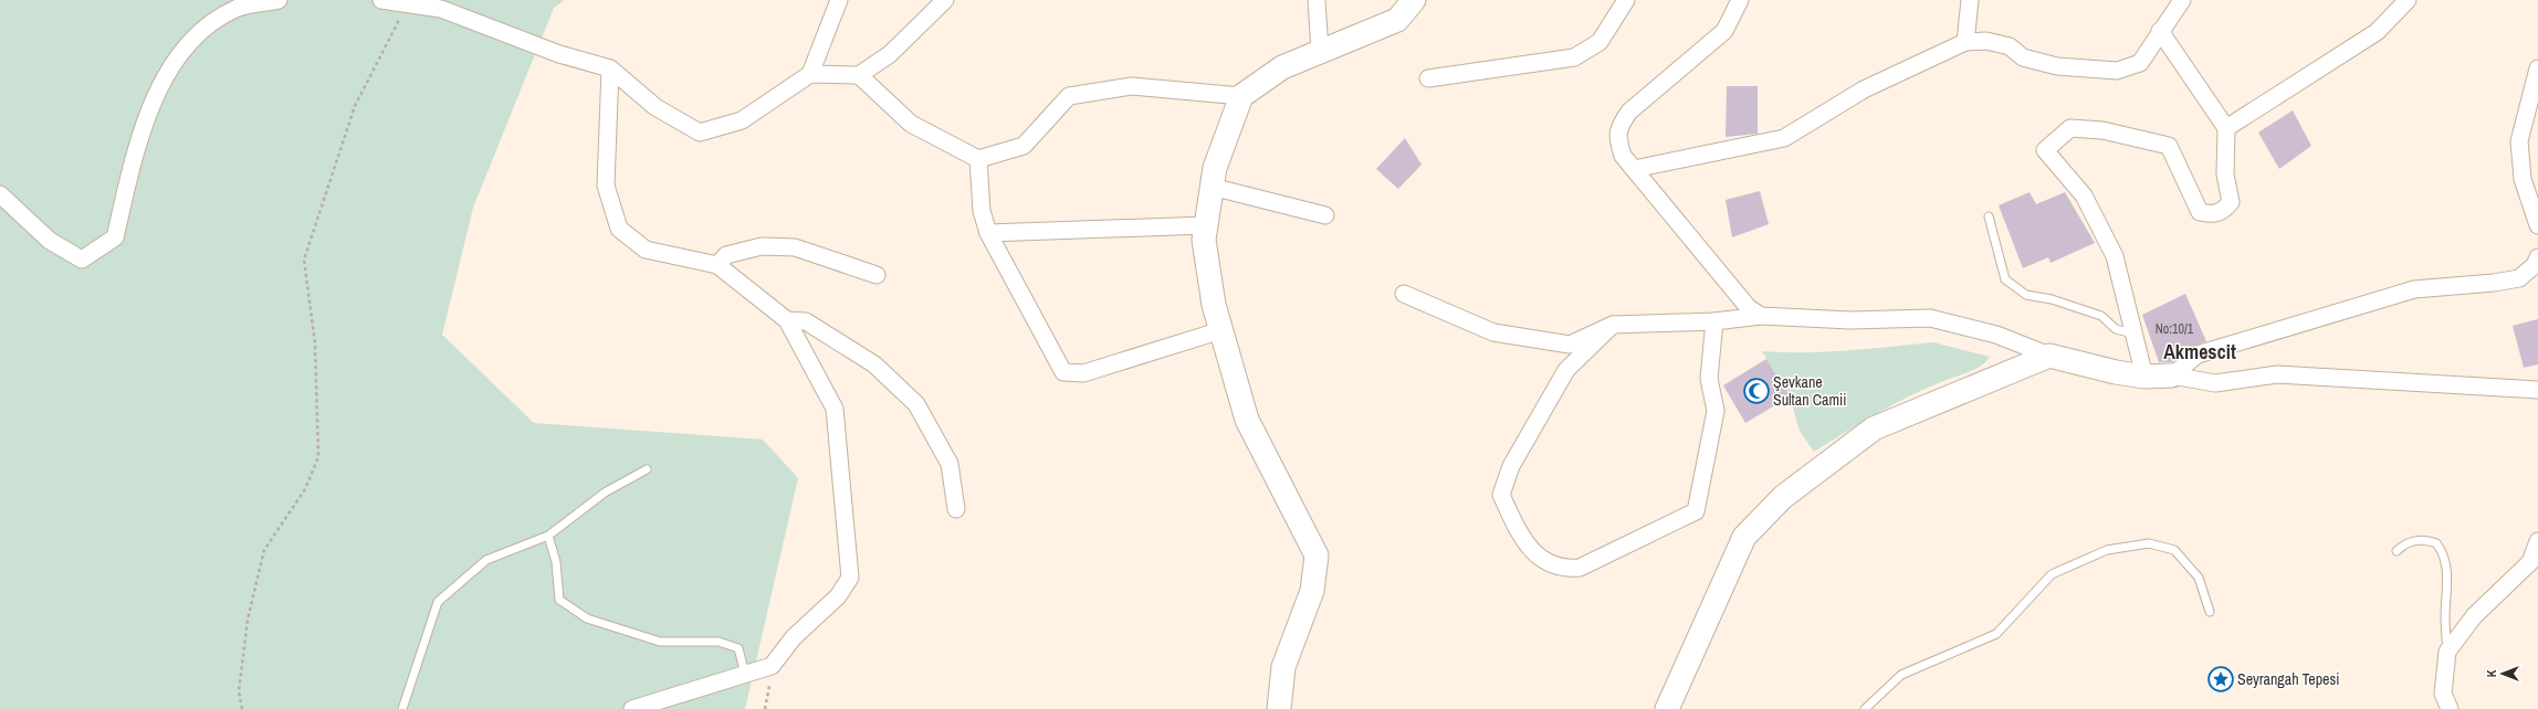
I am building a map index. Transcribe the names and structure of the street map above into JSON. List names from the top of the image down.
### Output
{
  "districts": ["Akmescit"],
  "places": {
    "mosque": ["Şevkane Sultan Camii"],
    "place": ["Seyrangah Tepesi"]
  },
  "house_numbers": ["No:10/1"],
  "north": "left"
}
